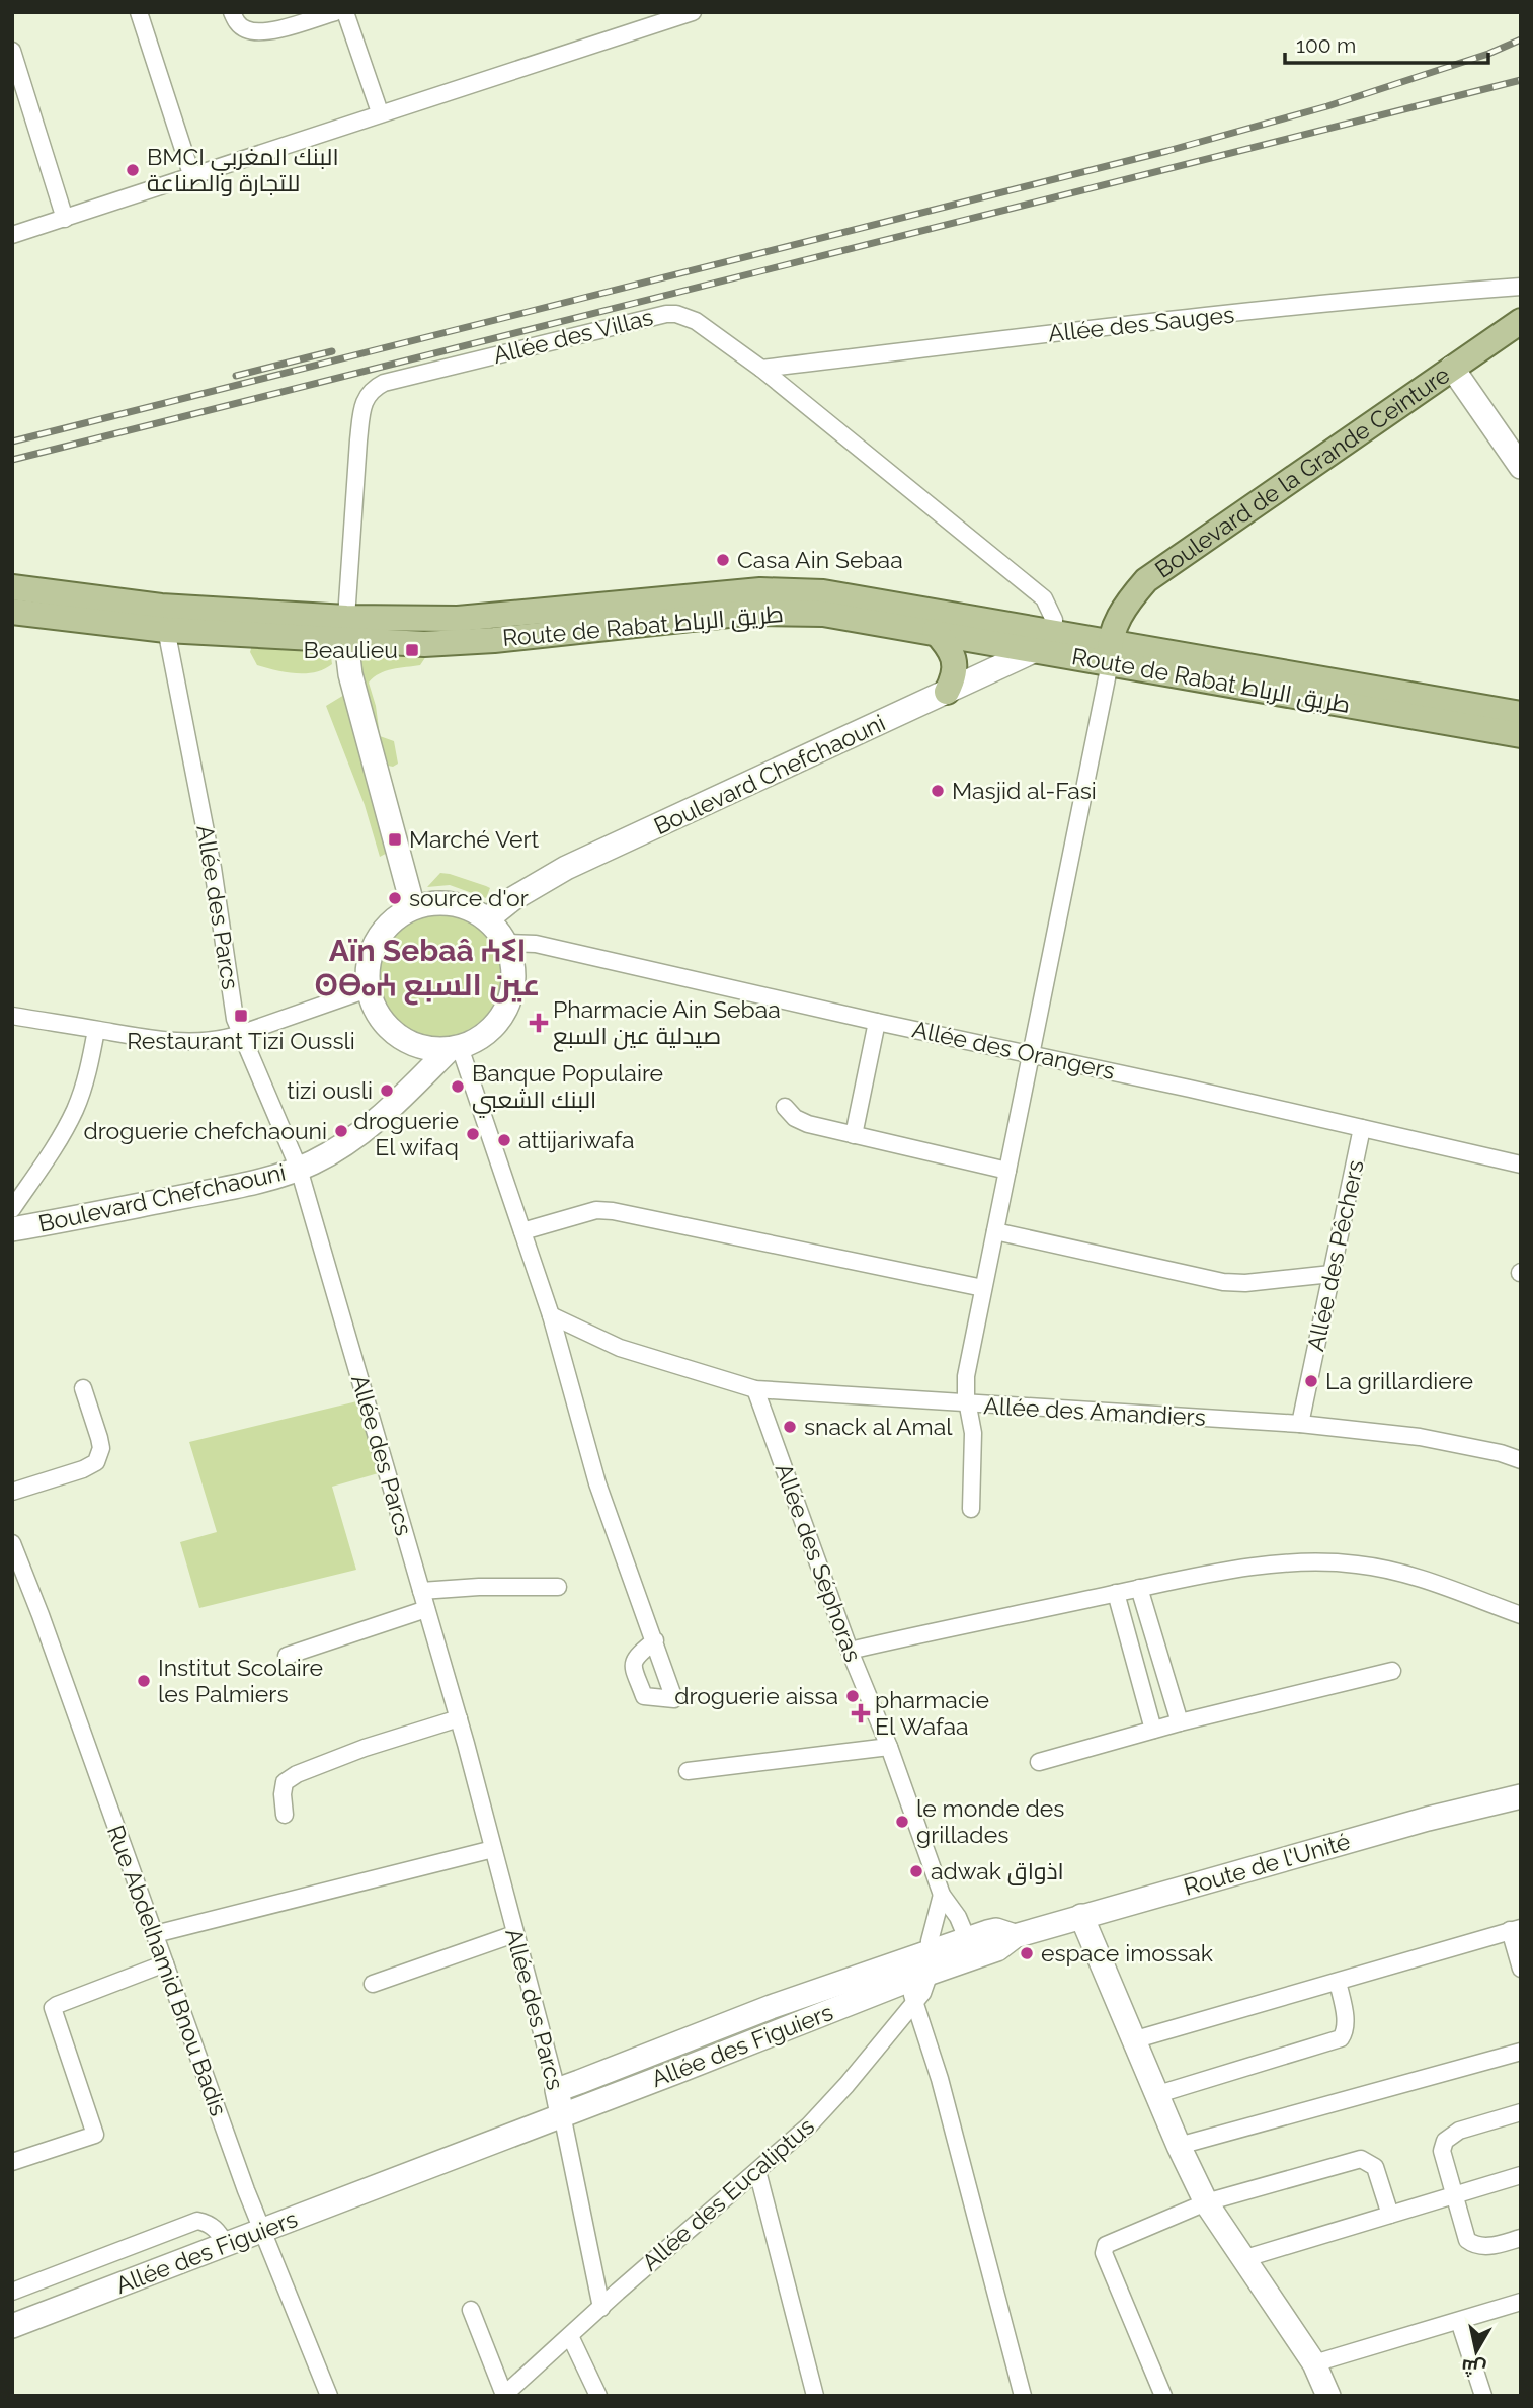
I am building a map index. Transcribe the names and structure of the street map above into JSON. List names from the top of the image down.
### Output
{
  "streets": {
    "main road": ["Boulevard de la Grande Ceinture", "Route de Rabat طريق الرباط"],
    "street": [
      "Allée des Sauges",
      "Allée des Villas",
      "Boulevard Chefchaouni",
      "Allée des Parcs",
      "Allée des Orangers",
      "Allée des Pêchers",
      "Allée des Amandiers",
      "Allée des Séphoras",
      "Route de l'Unité",
      "Rue Abdelhamid Bnou Badis",
      "Allée des Figuiers",
      "Allée des Eucaliptus"
    ]
  },
  "crossings": [
    ["Allée des Sauges", "Allée des Villas"],
    ["Allée des Villas", "Route de Rabat طريق الرباط"],
    ["Allée des Villas", "Boulevard Chefchaouni"],
    ["Allée des Villas", "Allée des Orangers"],
    ["Boulevard de la Grande Ceinture", "Route de Rabat طريق الرباط"],
    ["Route de Rabat طريق الرباط", "Boulevard Chefchaouni"],
    ["Route de Rabat طريق الرباط", "Allée des Parcs"],
    ["Boulevard Chefchaouni", "Allée des Parcs"],
    ["Boulevard Chefchaouni", "Allée des Orangers"],
    ["Allée des Parcs", "Allée des Figuiers"],
    ["Allée des Parcs", "Allée des Eucaliptus"],
    ["Allée des Orangers", "Allée des Pêchers"],
    ["Allée des Pêchers", "Allée des Amandiers"],
    ["Allée des Amandiers", "Allée des Séphoras"],
    ["Allée des Séphoras", "Allée des Figuiers"],
    ["Route de l'Unité", "Allée des Figuiers"],
    ["Rue Abdelhamid Bnou Badis", "Allée des Figuiers"],
    ["Allée des Figuiers", "Allée des Eucaliptus"]
  ],
  "districts": ["Aïn Sebaâ ⵄⵉⵏ ⵙⴱⴰⵄ عين السبع"],
  "places": {
    "other": [
      "BMCI البنك المغربي للتجارة والصناعة",
      "Casa Ain Sebaa",
      "Masjid al-Fasi",
      "source d'or",
      "Banque Populaire البنك الشعبي",
      "tizi ousli",
      "droguerie chefchaouni",
      "droguerie El wifaq",
      "attijariwafa",
      "La grillardiere",
      "snack al Amal",
      "Institut Scolaire les Palmiers",
      "droguerie aissa",
      "le monde des grillades",
      "adwak اذواق",
      "espace imossak"
    ],
    "transit": ["Beaulieu", "Marché Vert", "Restaurant Tizi Oussli"],
    "health": ["Pharmacie Ain Sebaa صيدلية عين السبع", "pharmacie El Wafaa"]
  },
  "scale_bar": "100 m",
  "north": "bottom"
}
